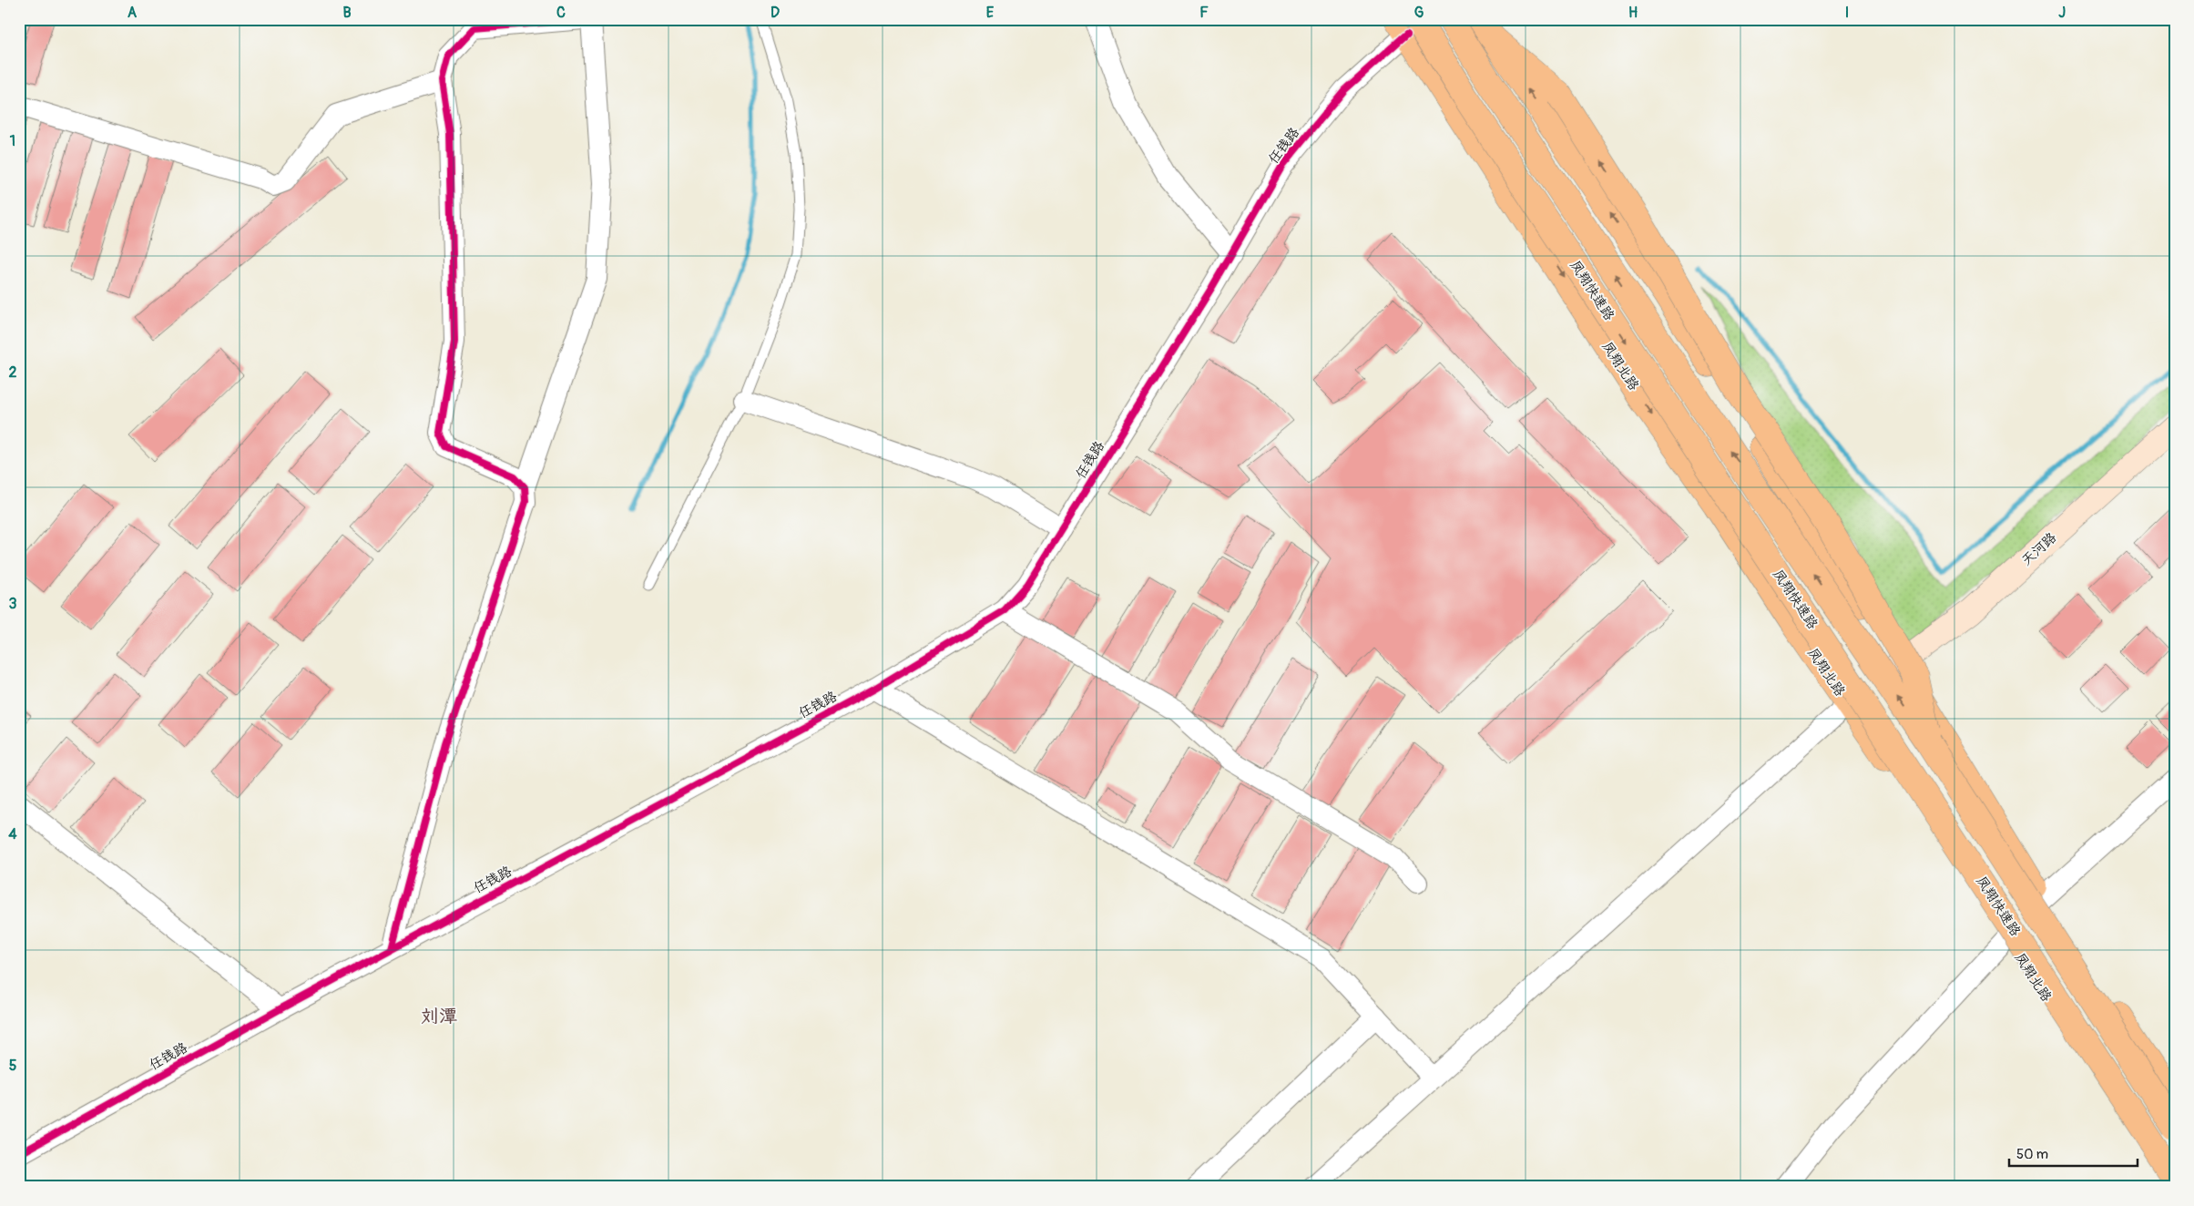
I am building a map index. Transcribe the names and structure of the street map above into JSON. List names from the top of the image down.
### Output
{
  "streets": {
    "main road": ["凤翔快速路", "凤翔北路"],
    "street": ["任钱路", "天河路"]
  },
  "crossings": [
    ["任钱路", "凤翔快速路"],
    ["任钱路", "凤翔北路"],
    ["凤翔快速路", "凤翔北路"]
  ],
  "districts": ["刘潭"],
  "scale_bar": "50 m",
  "grid": {
    "columns": [
      "A",
      "B",
      "C",
      "D",
      "E",
      "F",
      "G",
      "H",
      "I",
      "J"
    ],
    "rows": [
      "1",
      "2",
      "3",
      "4",
      "5"
    ]
  }
}
